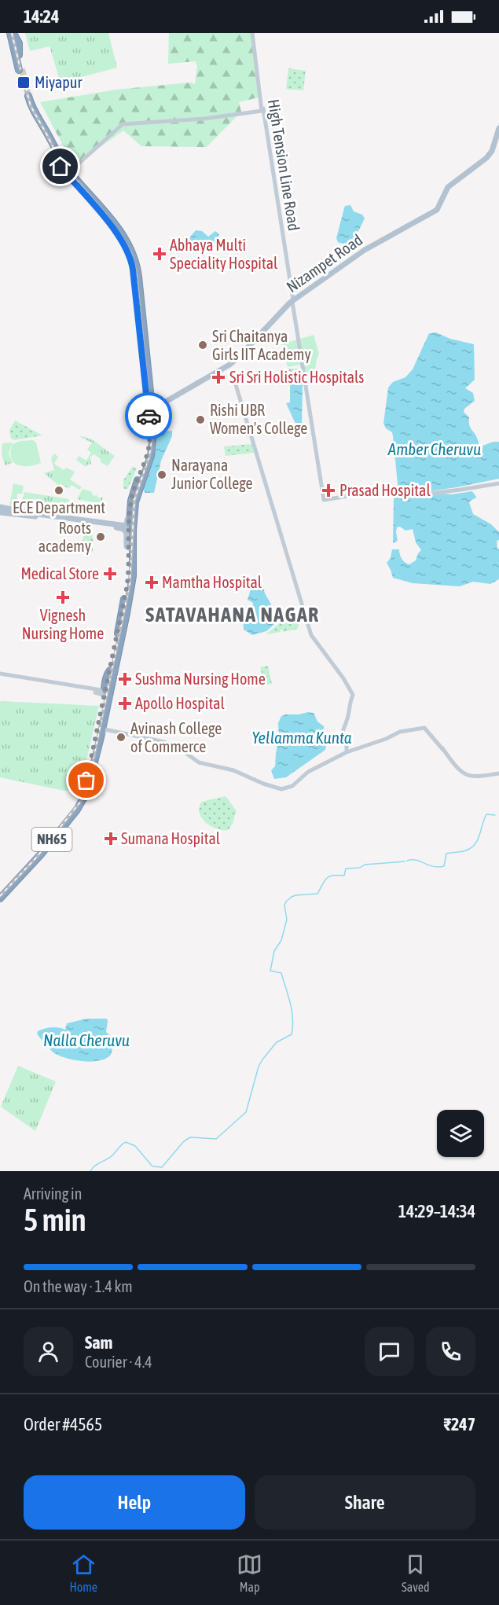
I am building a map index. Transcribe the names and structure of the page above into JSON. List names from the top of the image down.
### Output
{
  "streets": {
    "highway": ["NH65"],
    "main road": ["High Tension Line Road", "Nizampet Road"]
  },
  "crossings": [
    ["High Tension Line Road", "Nizampet Road"],
    ["Nizampet Road", "NH65"]
  ],
  "districts": ["SATAVAHANA NAGAR"],
  "water": ["Amber Cheruvu", "Yellamma Kunta", "Nalla Cheruvu"],
  "places": {
    "transit": ["Miyapur"],
    "health": [
      "Abhaya Multi Speciality Hospital",
      "Sri Sri Holistic Hospitals",
      "Prasad Hospital",
      "Medical Store",
      "Mamtha Hospital",
      "Vignesh Nursing Home",
      "Sushma Nursing Home",
      "Apollo Hospital",
      "Sumana Hospital"
    ],
    "other": [
      "Sri Chaitanya Girls IIT Academy",
      "Rishi UBR Women's College",
      "Narayana Junior College",
      "ECE Department",
      "Roots academy",
      "Avinash College of Commerce"
    ]
  },
  "page": {
    "status": "14:24",
    "heading": ["5 min", "Arriving in", "14:29–14:34"],
    "panel": [
      "Sam",
      "Courier · 4.4",
      "Order #4565",
      "₹247"
    ],
    "bar": "On the way · 1.4 km",
    "buttons": ["Help", "Share"],
    "tabs": ["Home", "Map", "Saved"]
  }
}
